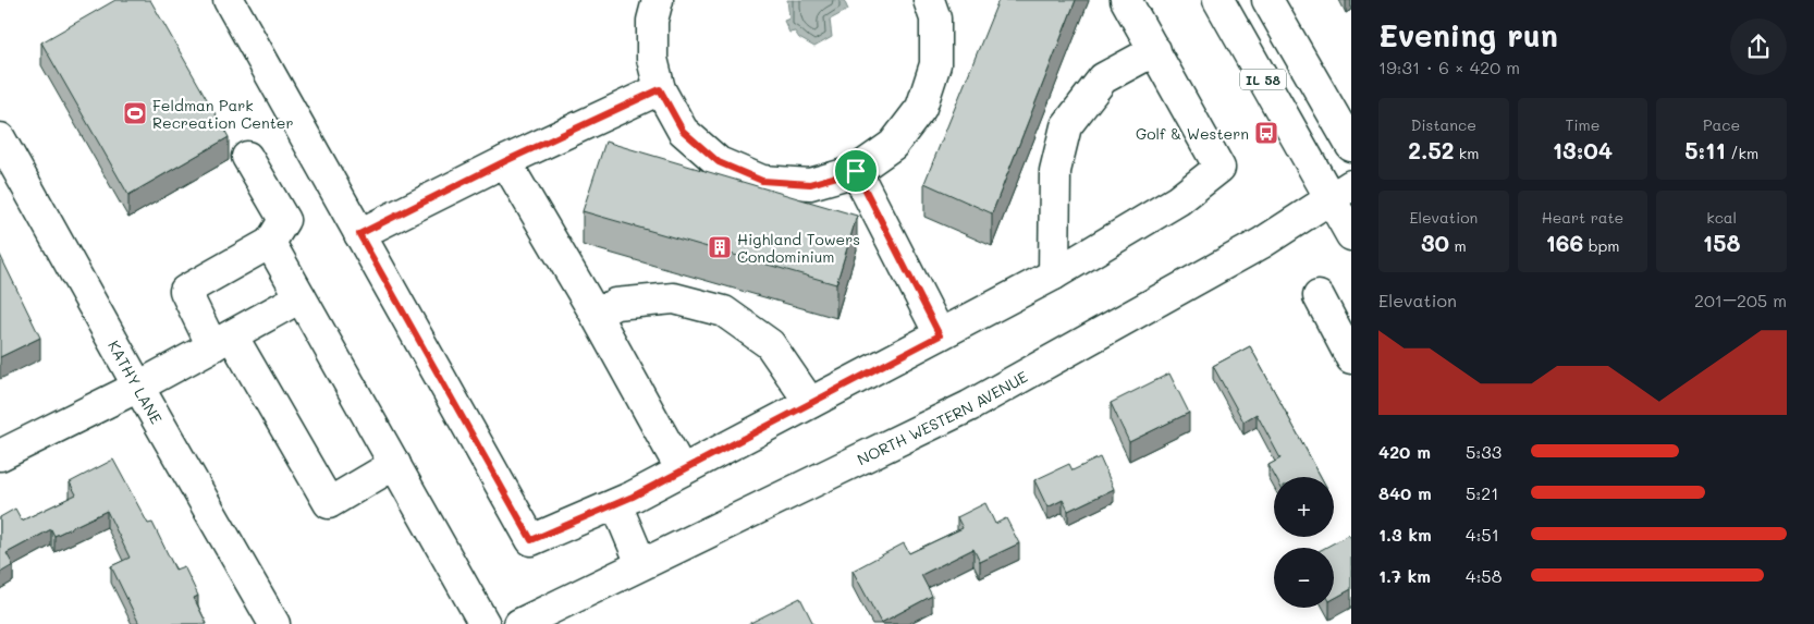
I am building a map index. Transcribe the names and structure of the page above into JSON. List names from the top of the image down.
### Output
{
  "streets": {
    "street": ["IL 58", "KATHY LANE", "NORTH WESTERN AVENUE"]
  },
  "crossings": [
    ["IL 58", "NORTH WESTERN AVENUE"]
  ],
  "places": {
    "sports": ["Feldman Park Recreation Center"],
    "bus stop": ["Golf & Western"],
    "building": ["Highland Towers Condominium"]
  },
  "page": {
    "heading": ["Evening run", "19:31 · 6 × 420 m"],
    "stats": [
      ["Distance", "2.52 km"],
      ["Time", "13:04"],
      ["Pace", "5:11 /km"],
      ["Elevation", "30 m"],
      ["Heart rate", "166 bpm"],
      ["kcal", "158"]
    ],
    "chart": ["Elevation", "201–205 m"],
    "list": [
      {
        "name": "420 m",
        "note": "5:33"
      },
      {
        "name": "840 m",
        "note": "5:21"
      },
      {
        "name": "1.3 km",
        "note": "4:51"
      },
      {
        "name": "1.7 km",
        "note": "4:58"
      }
    ],
    "map_buttons": ["+", "−"]
  }
}
